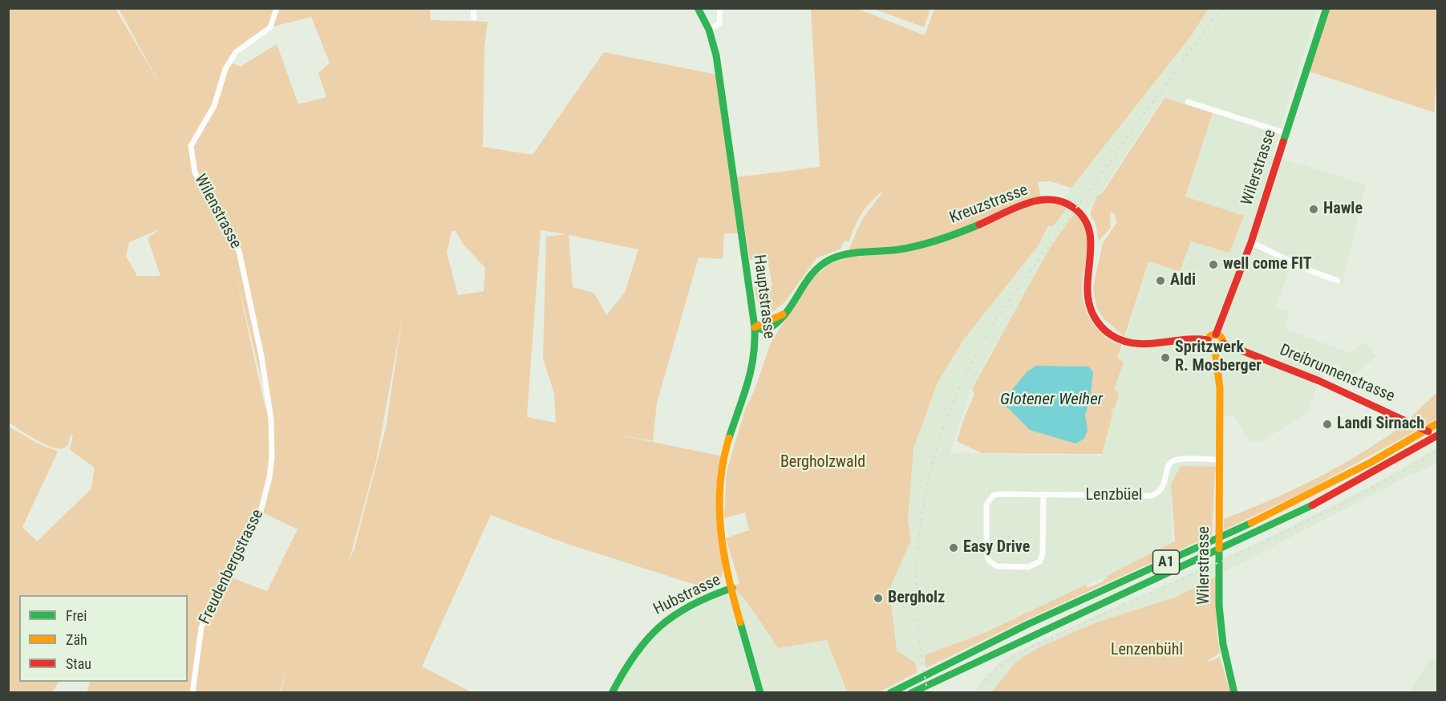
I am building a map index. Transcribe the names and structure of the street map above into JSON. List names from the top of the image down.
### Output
{
  "streets": {
    "main road": [
      "Wilerstrasse",
      "Kreuzstrasse",
      "Hauptstrasse",
      "Dreibrunnenstrasse",
      "A1",
      "Hubstrasse"
    ],
    "street": ["Wilenstrasse", "Lenzbüel", "Freudenbergstrasse"]
  },
  "crossings": [
    ["Wilerstrasse", "Kreuzstrasse"],
    ["Wilerstrasse", "Dreibrunnenstrasse"],
    ["Wilerstrasse", "Lenzbüel"],
    ["Kreuzstrasse", "Hauptstrasse"],
    ["Kreuzstrasse", "Dreibrunnenstrasse"],
    ["Wilenstrasse", "Freudenbergstrasse"],
    ["Hauptstrasse", "Hubstrasse"],
    ["Dreibrunnenstrasse", "A1"]
  ],
  "water": ["Glotener Weiher"],
  "parks": ["Bergholzwald", "Lenzenbühl"],
  "places": [
    "Hawle",
    "well come FIT",
    "Aldi",
    "Spritzwerk R. Mosberger",
    "Landi Sirnach",
    "Easy Drive",
    "Bergholz"
  ],
  "legend": ["Frei", "Zäh", "Stau"]
}
